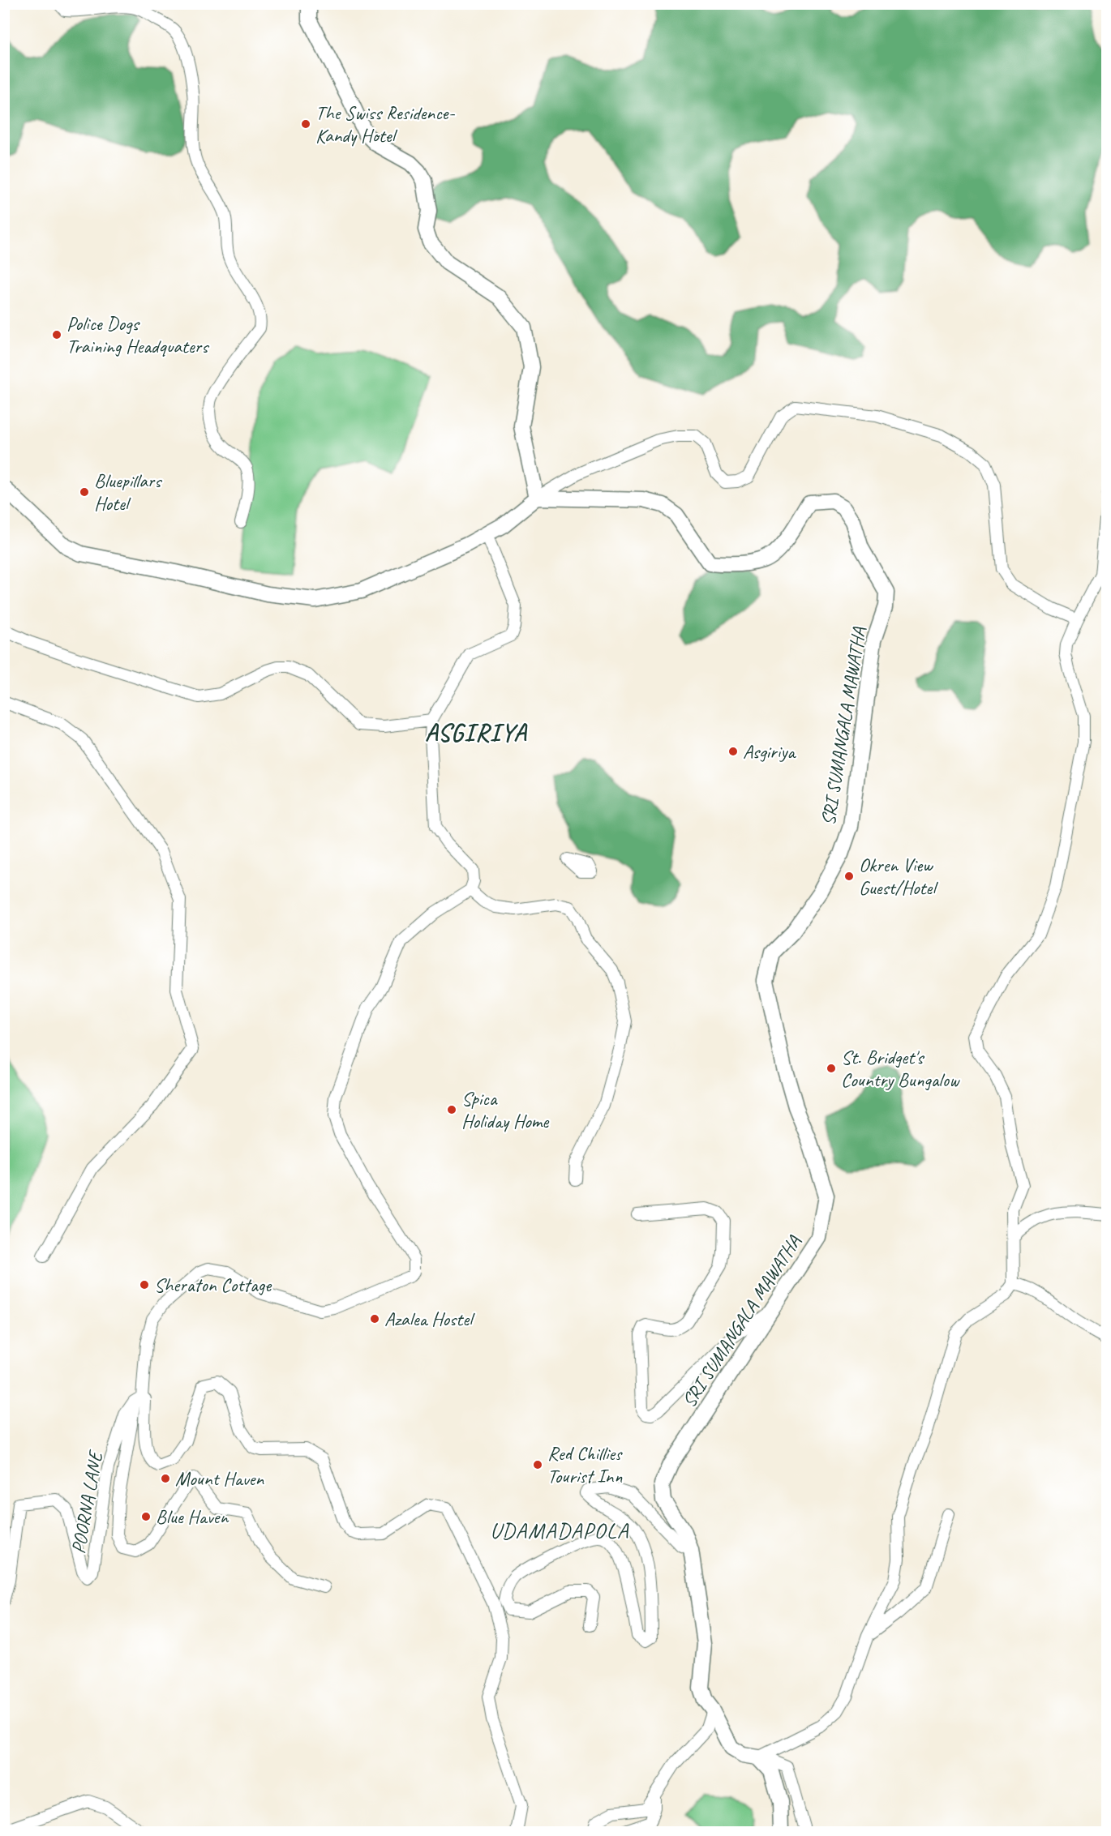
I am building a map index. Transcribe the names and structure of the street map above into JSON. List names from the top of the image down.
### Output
{
  "streets": {
    "street": ["SRI SUMANGALA MAWATHA", "POORNA LANE"]
  },
  "districts": ["ASGIRIYA", "UDAMADAPOLA"],
  "places": [
    "The Swiss Residence- Kandy Hotel",
    "Police Dogs Training Headquaters",
    "Bluepillars Hotel",
    "Asgiriya",
    "Okren View Guest/Hotel",
    "St. Bridget's Country Bungalow",
    "Spica Holiday Home",
    "Sheraton Cottage",
    "Azalea Hostel",
    "Red Chillies Tourist Inn",
    "Mount Haven",
    "Blue Haven"
  ]
}
